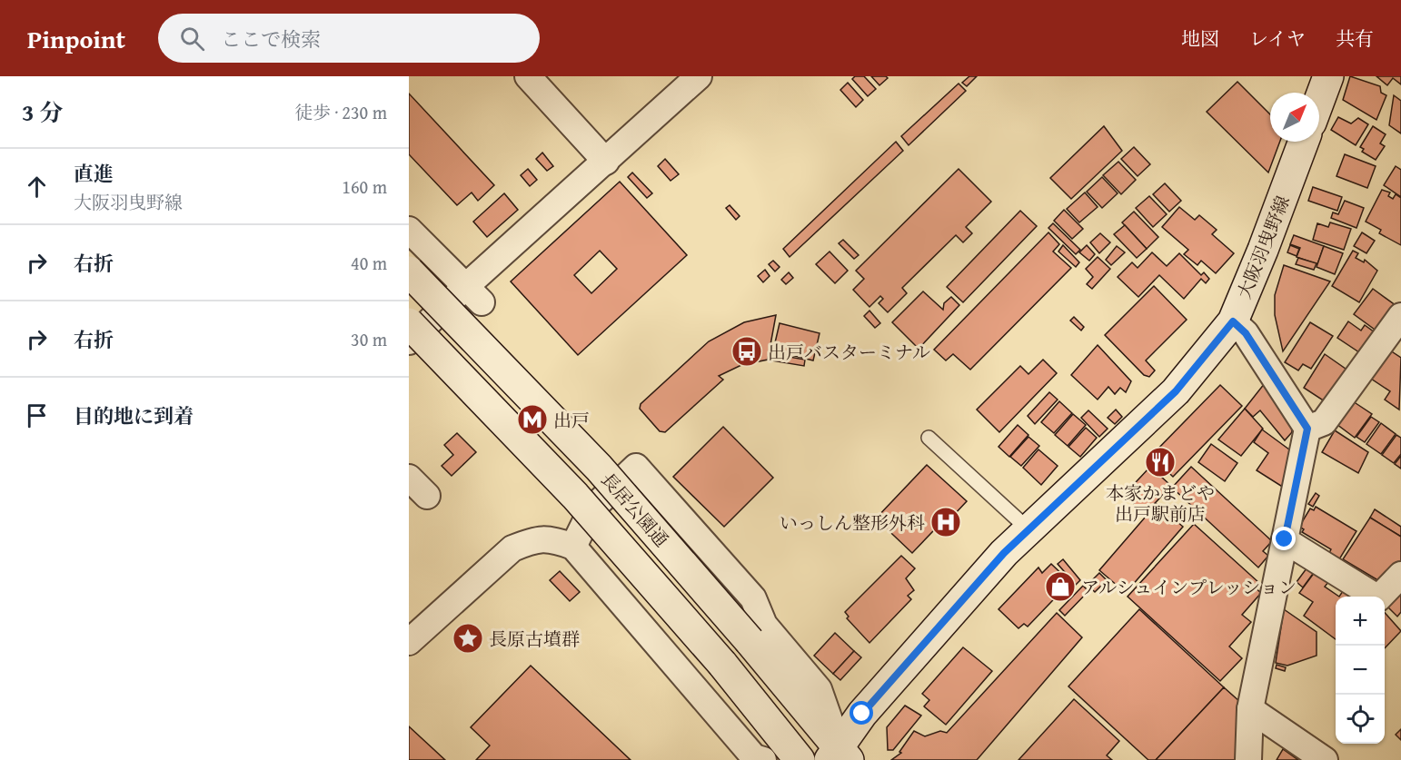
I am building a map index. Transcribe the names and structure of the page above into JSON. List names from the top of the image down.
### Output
{
  "streets": {
    "main road": ["大阪羽曳野線", "長居公園通"]
  },
  "crossings": [
    ["大阪羽曳野線", "長居公園通"]
  ],
  "places": {
    "bus stop": ["出戸バスターミナル"],
    "metro station": ["出戸"],
    "restaurant": ["本家かまどや 出戸駅前店"],
    "hospital": ["いっしん整形外科"],
    "shop": ["アルシュインプレッション"],
    "place": ["長原古墳群"]
  },
  "north": "top right",
  "page": {
    "header": "Pinpoint",
    "search": "ここで検索",
    "nav": ["地図", "レイヤ", "共有"],
    "heading": ["3 分", "徒歩 · 230 m"],
    "list": [
      ["直進", "大阪羽曳野線", "160 m"],
      ["右折", "40 m"],
      ["右折", "30 m"],
      "目的地に到着"
    ],
    "map_buttons": ["+", "−"]
  }
}
